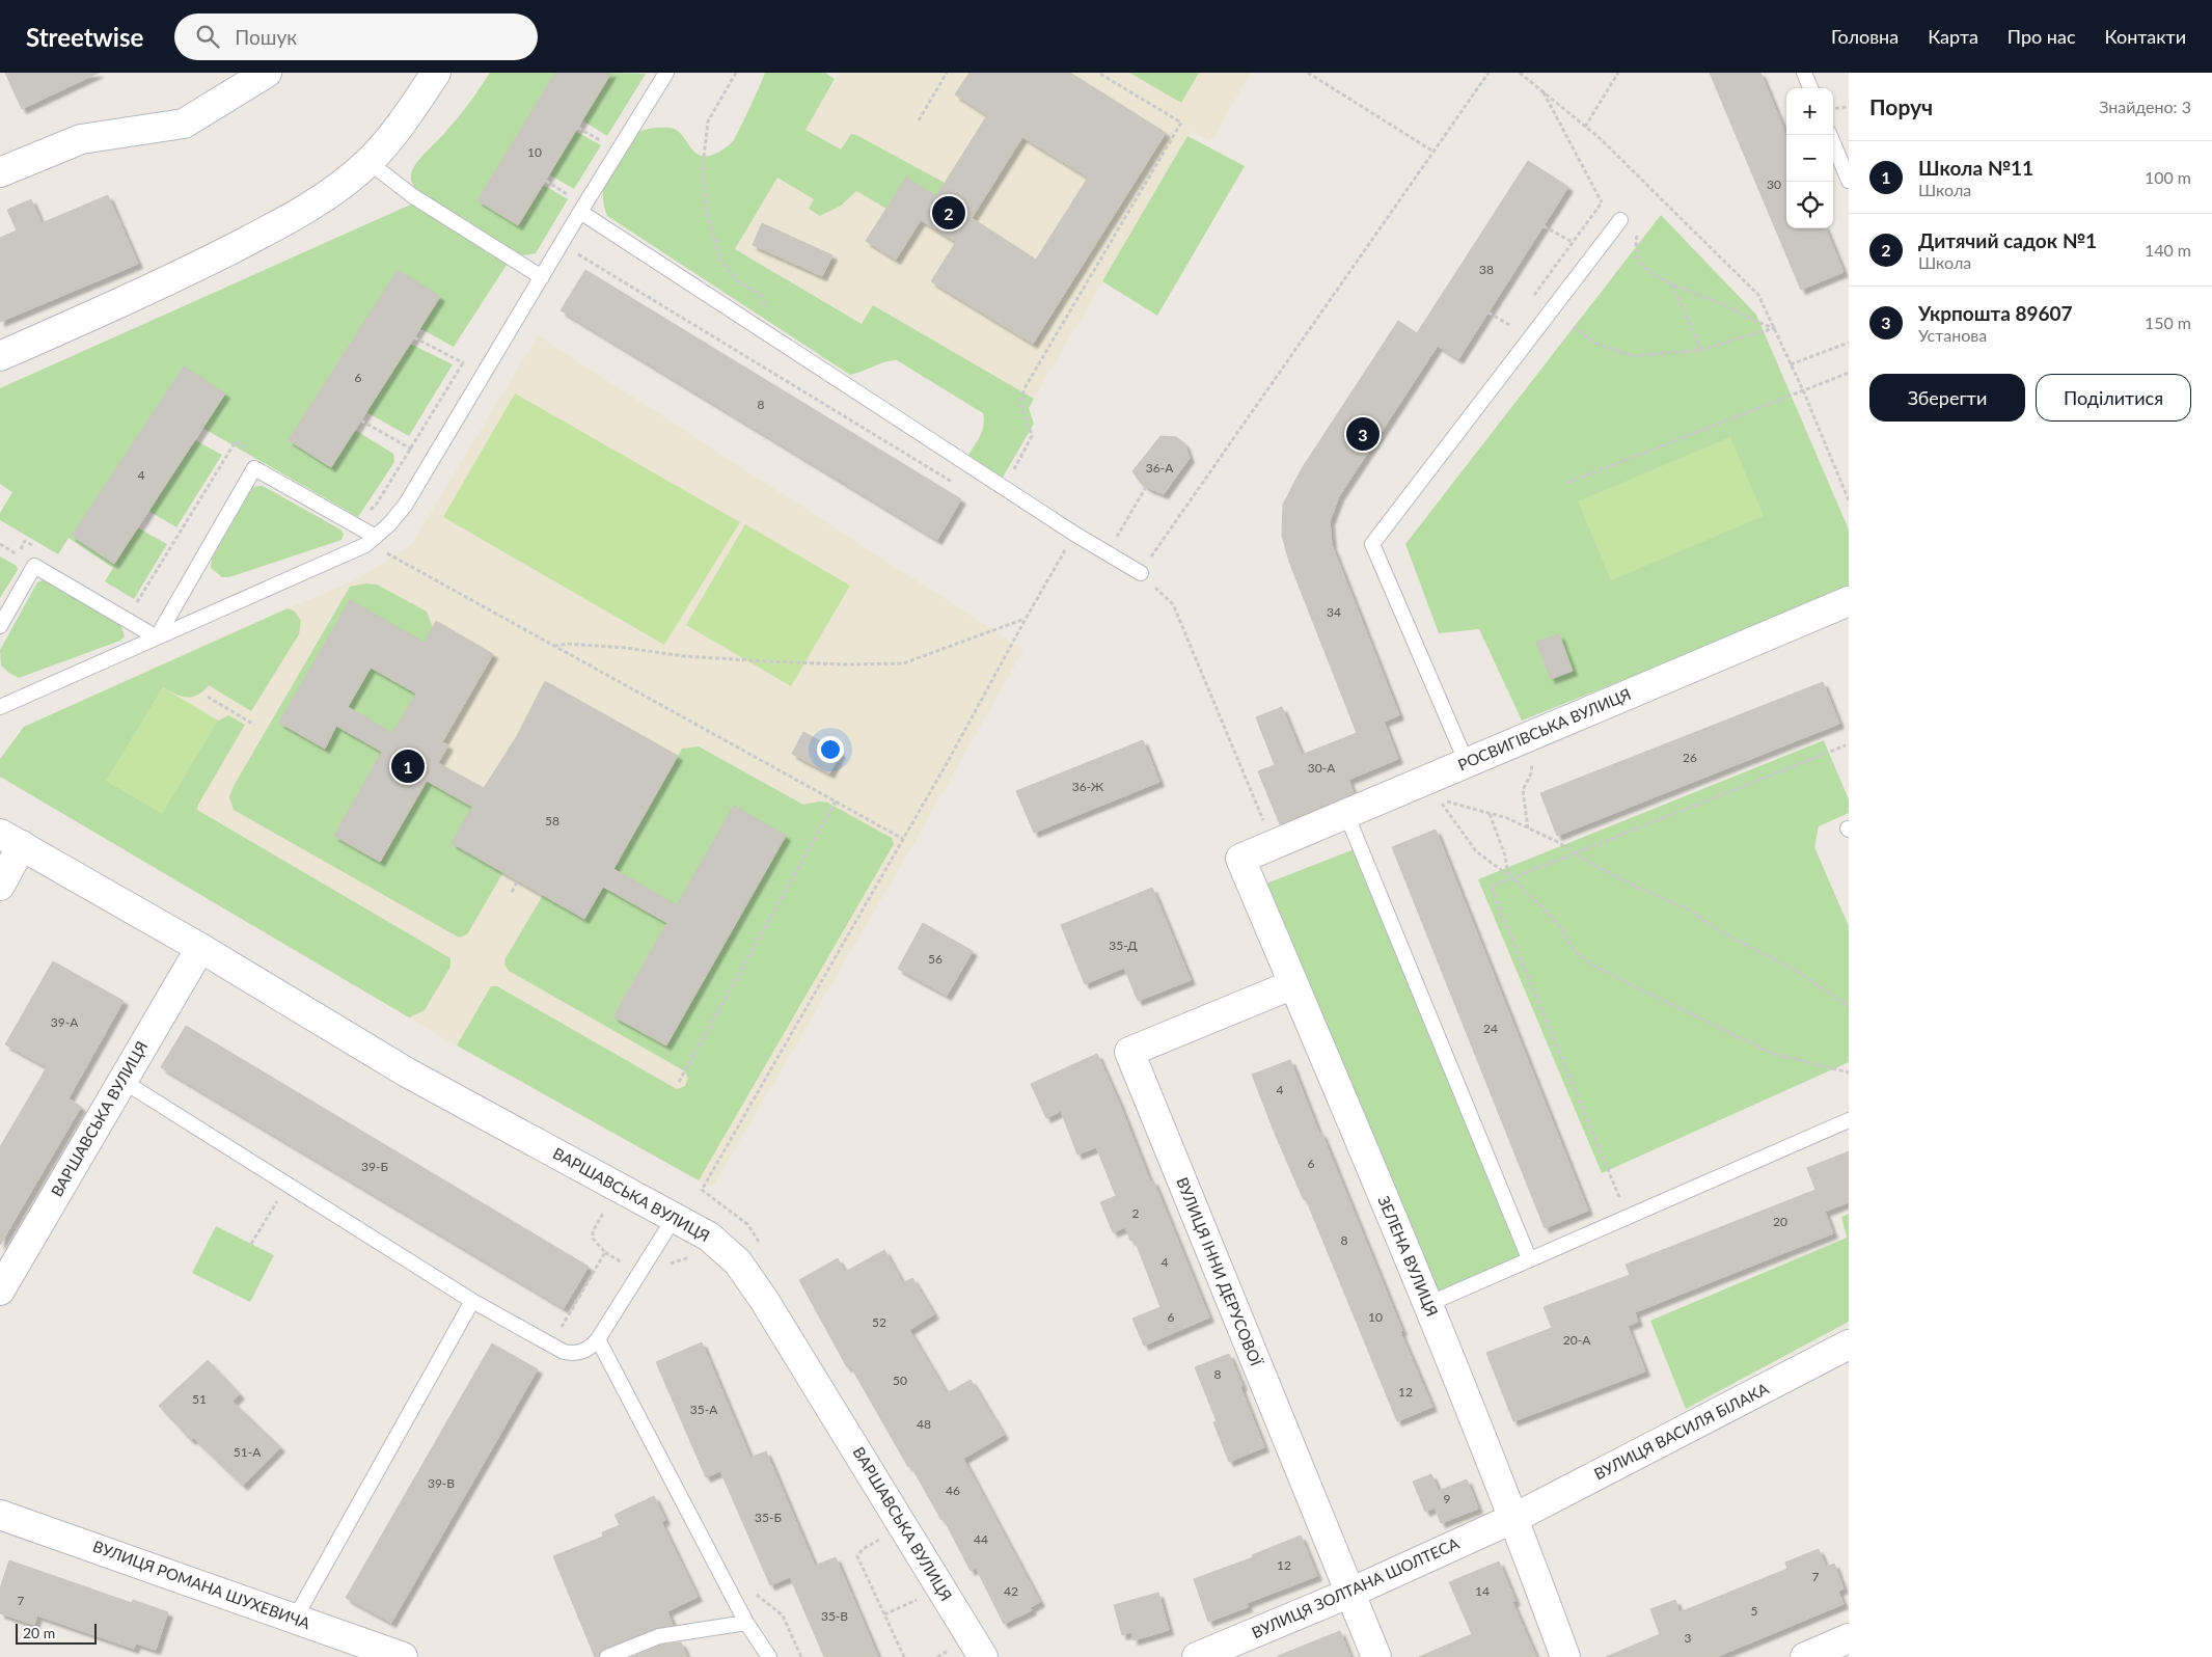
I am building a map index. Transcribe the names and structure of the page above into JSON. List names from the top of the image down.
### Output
{
  "streets": {
    "street": [
      "РОСВИГІВСЬКА ВУЛИЦЯ",
      "ВАРШАВСЬКА ВУЛИЦЯ",
      "ЗЕЛЕНА ВУЛИЦЯ",
      "ВУЛИЦЯ ІННИ ДЕРУСОВОЇ",
      "ВУЛИЦЯ ВАСИЛЯ БІЛАКА",
      "ВУЛИЦЯ РОМАНА ШУХЕВИЧА",
      "ВУЛИЦЯ ЗОЛТАНА ШОЛТЕСА"
    ]
  },
  "crossings": [
    ["РОСВИГІВСЬКА ВУЛИЦЯ", "ЗЕЛЕНА ВУЛИЦЯ"],
    ["ЗЕЛЕНА ВУЛИЦЯ", "ВУЛИЦЯ ІННИ ДЕРУСОВОЇ"],
    ["ЗЕЛЕНА ВУЛИЦЯ", "ВУЛИЦЯ ВАСИЛЯ БІЛАКА"],
    ["ЗЕЛЕНА ВУЛИЦЯ", "ВУЛИЦЯ ЗОЛТАНА ШОЛТЕСА"],
    ["ВУЛИЦЯ ІННИ ДЕРУСОВОЇ", "ВУЛИЦЯ ЗОЛТАНА ШОЛТЕСА"],
    ["ВУЛИЦЯ ВАСИЛЯ БІЛАКА", "ВУЛИЦЯ ЗОЛТАНА ШОЛТЕСА"]
  ],
  "house_numbers": [
    "10",
    "30",
    "38",
    "6",
    "8",
    "36-А",
    "4",
    "34",
    "26",
    "30-А",
    "36-Ж",
    "58",
    "35-Д",
    "56",
    "39-А",
    "24",
    "4",
    "6",
    "39-Б",
    "2",
    "20",
    "8",
    "4",
    "6",
    "10",
    "52",
    "20-А",
    "8",
    "50",
    "12",
    "51",
    "35-А",
    "48",
    "51-А",
    "39-В",
    "46",
    "9",
    "35-Б",
    "44",
    "12",
    "7",
    "42",
    "14",
    "7",
    "5",
    "35-В",
    "3"
  ],
  "scale_bar": "20 m",
  "page": {
    "header": "Streetwise",
    "search": "Пошук",
    "nav": [
      "Головна",
      "Карта",
      "Про нас",
      "Контакти"
    ],
    "heading": ["Поруч", "Знайдено: 3"],
    "map_buttons": ["+", "−"],
    "list": [
      {
        "mark": "1",
        "name": "Школа №11",
        "note": "Школа",
        "value": "100 m"
      },
      {
        "mark": "2",
        "name": "Дитячий садок №1",
        "note": "Школа",
        "value": "140 m"
      },
      {
        "mark": "3",
        "name": "Укрпошта 89607",
        "note": "Установа",
        "value": "150 m"
      }
    ],
    "pins": ["2", "3", "1"],
    "buttons": ["Зберегти", "Поділитися"],
    "scale": "20 m"
  }
}
